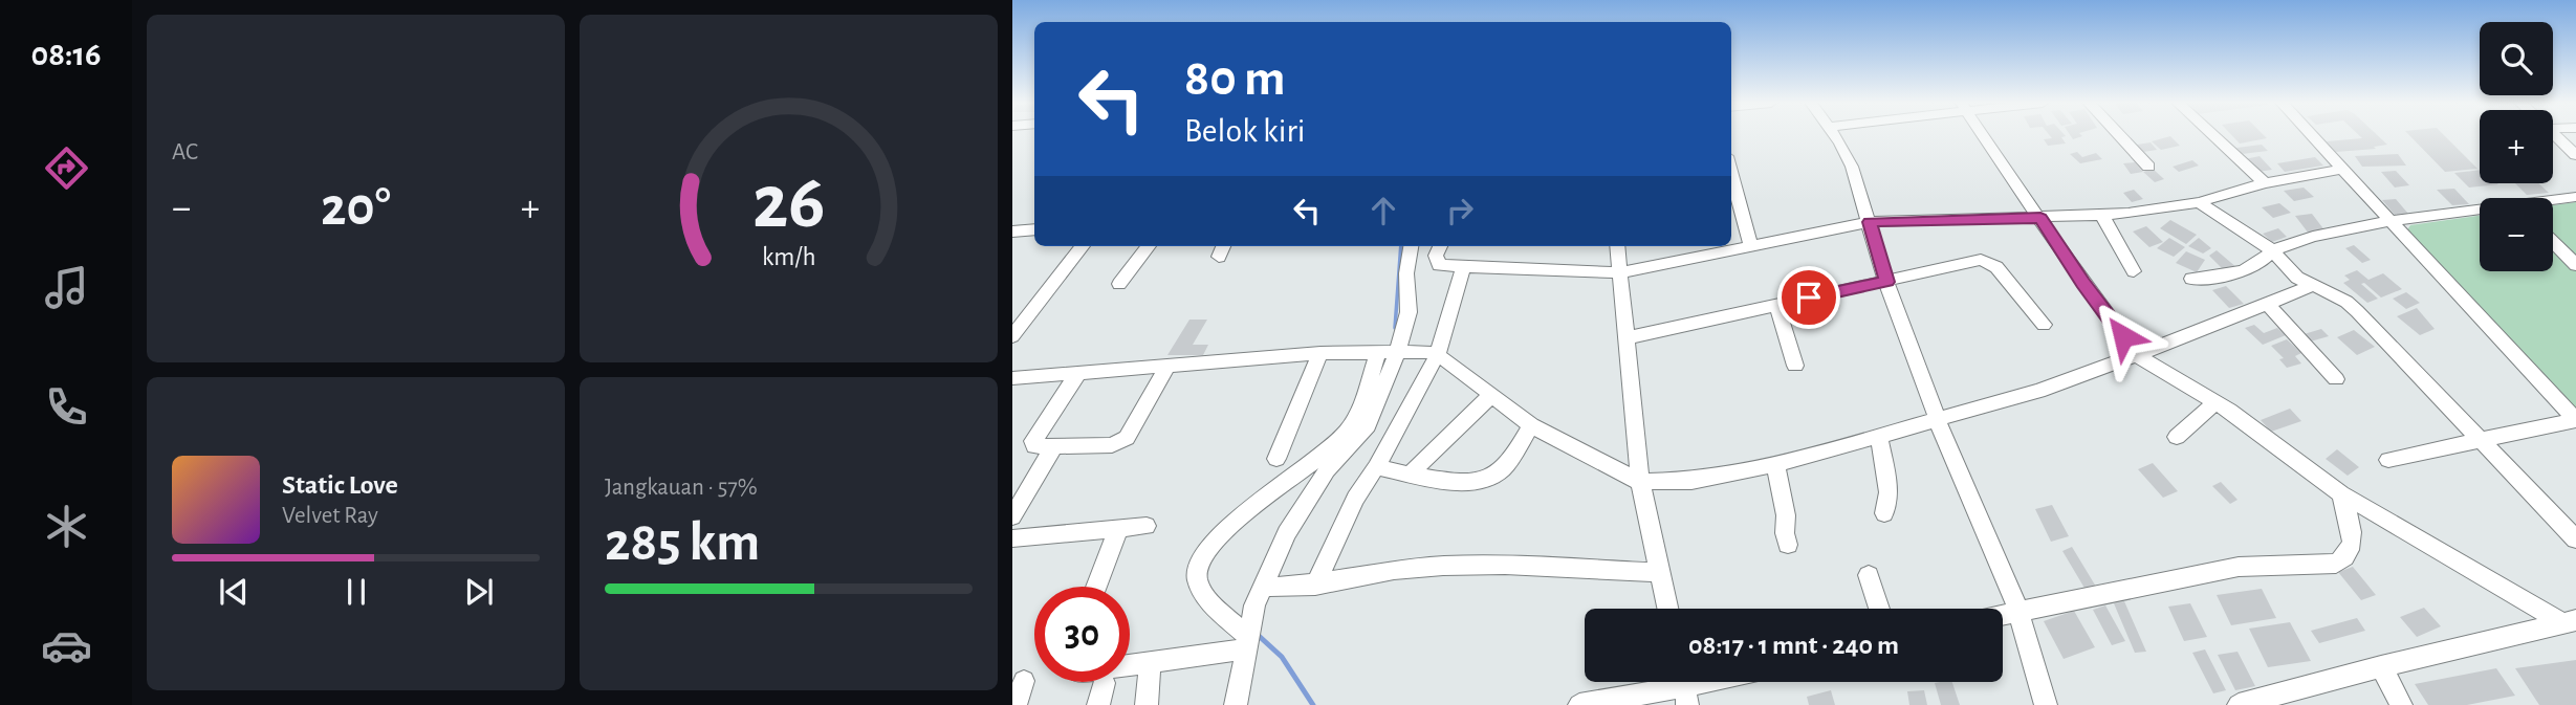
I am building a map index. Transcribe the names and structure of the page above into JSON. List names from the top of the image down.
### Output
{
  "page": {
    "tabs": "08:16",
    "tile": [
      "AC",
      ["Jangkauan · 57%", "285 km"]
    ],
    "map_buttons": ["+", "−"],
    "turn": ["80 m", "Belok kiri"],
    "heat": ["−", "20°", "+"],
    "song": ["Static Love", "Velvet Ray"],
    "limit": "30",
    "trip": "08:17 · 1 mnt · 240 m",
    "gauge": ["26", "km/h"]
  }
}
